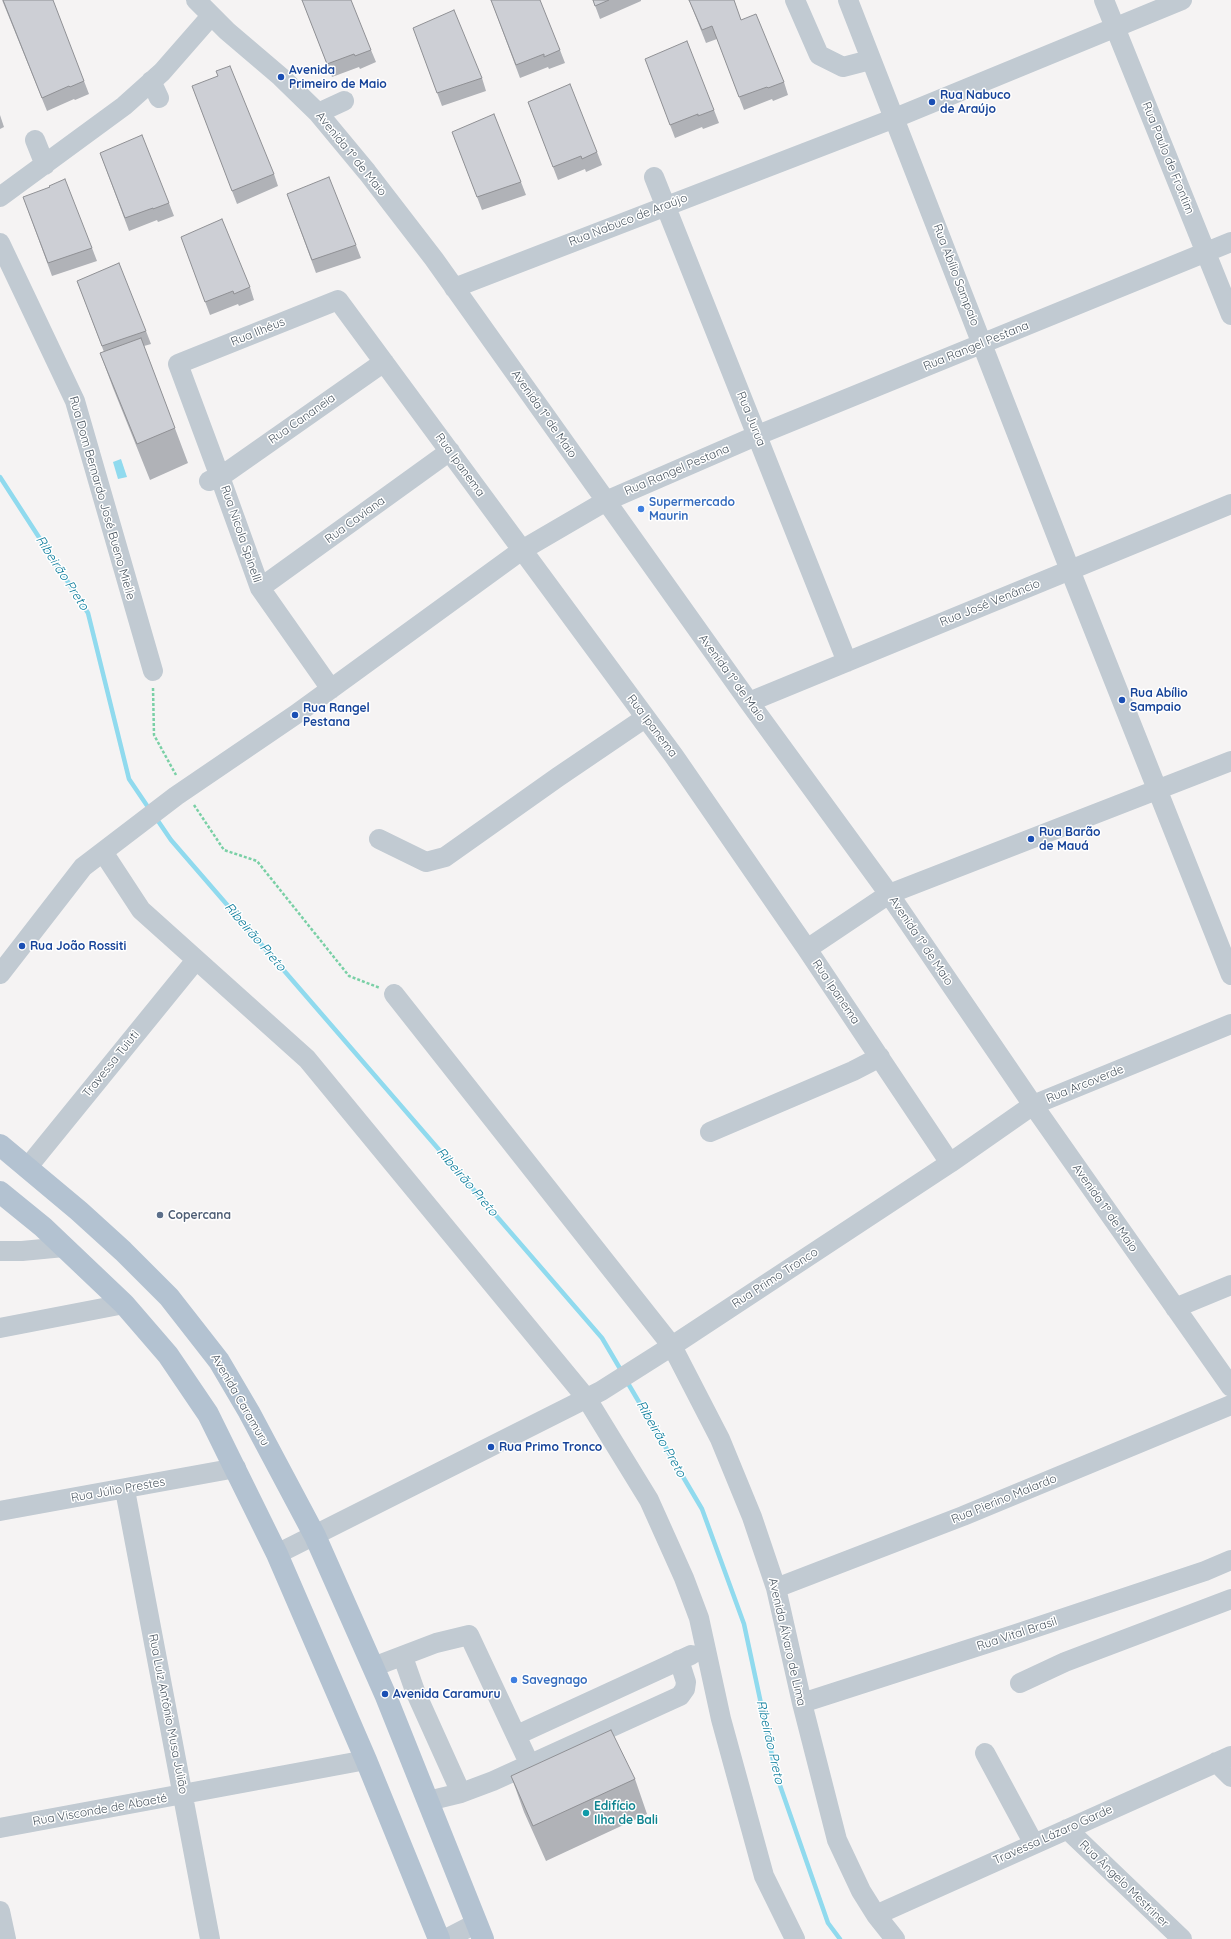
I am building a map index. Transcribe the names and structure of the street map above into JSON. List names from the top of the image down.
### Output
{
  "streets": {
    "main road": ["Avenida Caramuru"],
    "street": [
      "Avenida 1º de Maio",
      "Rua Paulo de Frontim",
      "Rua Nabuco de Araújo",
      "Rua Abílio Sampaio",
      "Rua Ilhéus",
      "Rua Rangel Pestana",
      "Rua Cananeia",
      "Rua Jurua",
      "Rua Ipanema",
      "Rua Dom Bernardo José Bueno Mielle",
      "Rua Caviana",
      "Rua Nicola Spinelli",
      "Rua José Venâncio",
      "Travessa Tuiuti",
      "Rua Arcoverde",
      "Rua Primo Tronco",
      "Rua Júlio Prestes",
      "Rua Pierino Malardo",
      "Rua Vital Brasil",
      "Avenida Álvaro de Lima",
      "Rua Luiz Antônio Musa Julião",
      "Rua Visconde de Abaeté",
      "Travessa Lázaro Garde",
      "Rua Ângelo Mestriner"
    ]
  },
  "crossings": [
    ["Avenida 1º de Maio", "Rua Nabuco de Araújo"],
    ["Avenida 1º de Maio", "Rua Rangel Pestana"],
    ["Avenida 1º de Maio", "Rua José Venâncio"],
    ["Avenida 1º de Maio", "Rua Arcoverde"],
    ["Rua Paulo de Frontim", "Rua Nabuco de Araújo"],
    ["Rua Paulo de Frontim", "Rua Rangel Pestana"],
    ["Rua Nabuco de Araújo", "Rua Abílio Sampaio"],
    ["Rua Nabuco de Araújo", "Rua Jurua"],
    ["Rua Abílio Sampaio", "Rua Rangel Pestana"],
    ["Rua Abílio Sampaio", "Rua José Venâncio"],
    ["Rua Ilhéus", "Rua Ipanema"],
    ["Rua Ilhéus", "Rua Nicola Spinelli"],
    ["Rua Rangel Pestana", "Rua Jurua"],
    ["Rua Rangel Pestana", "Rua Ipanema"],
    ["Rua Rangel Pestana", "Rua Nicola Spinelli"],
    ["Rua Cananeia", "Rua Ipanema"],
    ["Rua Cananeia", "Rua Nicola Spinelli"],
    ["Rua Jurua", "Rua José Venâncio"],
    ["Rua Ipanema", "Rua Caviana"],
    ["Rua Ipanema", "Rua Arcoverde"],
    ["Rua Ipanema", "Rua Primo Tronco"],
    ["Rua Caviana", "Rua Nicola Spinelli"],
    ["Travessa Tuiuti", "Avenida Caramuru"],
    ["Rua Arcoverde", "Rua Primo Tronco"],
    ["Rua Primo Tronco", "Avenida Caramuru"],
    ["Rua Primo Tronco", "Avenida Álvaro de Lima"],
    ["Rua Júlio Prestes", "Rua Luiz Antônio Musa Julião"],
    ["Rua Pierino Malardo", "Avenida Álvaro de Lima"],
    ["Rua Vital Brasil", "Avenida Álvaro de Lima"],
    ["Avenida Álvaro de Lima", "Travessa Lázaro Garde"],
    ["Rua Luiz Antônio Musa Julião", "Rua Visconde de Abaeté"],
    ["Travessa Lázaro Garde", "Rua Ângelo Mestriner"]
  ],
  "water": ["Ribeirão Preto"],
  "places": [
    "Avenida Primeiro de Maio",
    "Rua Nabuco de Araújo",
    "Supermercado Maurin",
    "Rua Abílio Sampaio",
    "Rua Rangel Pestana",
    "Rua Barão de Mauá",
    "Rua João Rossiti",
    "Copercana",
    "Rua Primo Tronco",
    "Savegnago",
    "Avenida Caramuru",
    "Edifício Ilha de Bali"
  ]
}
